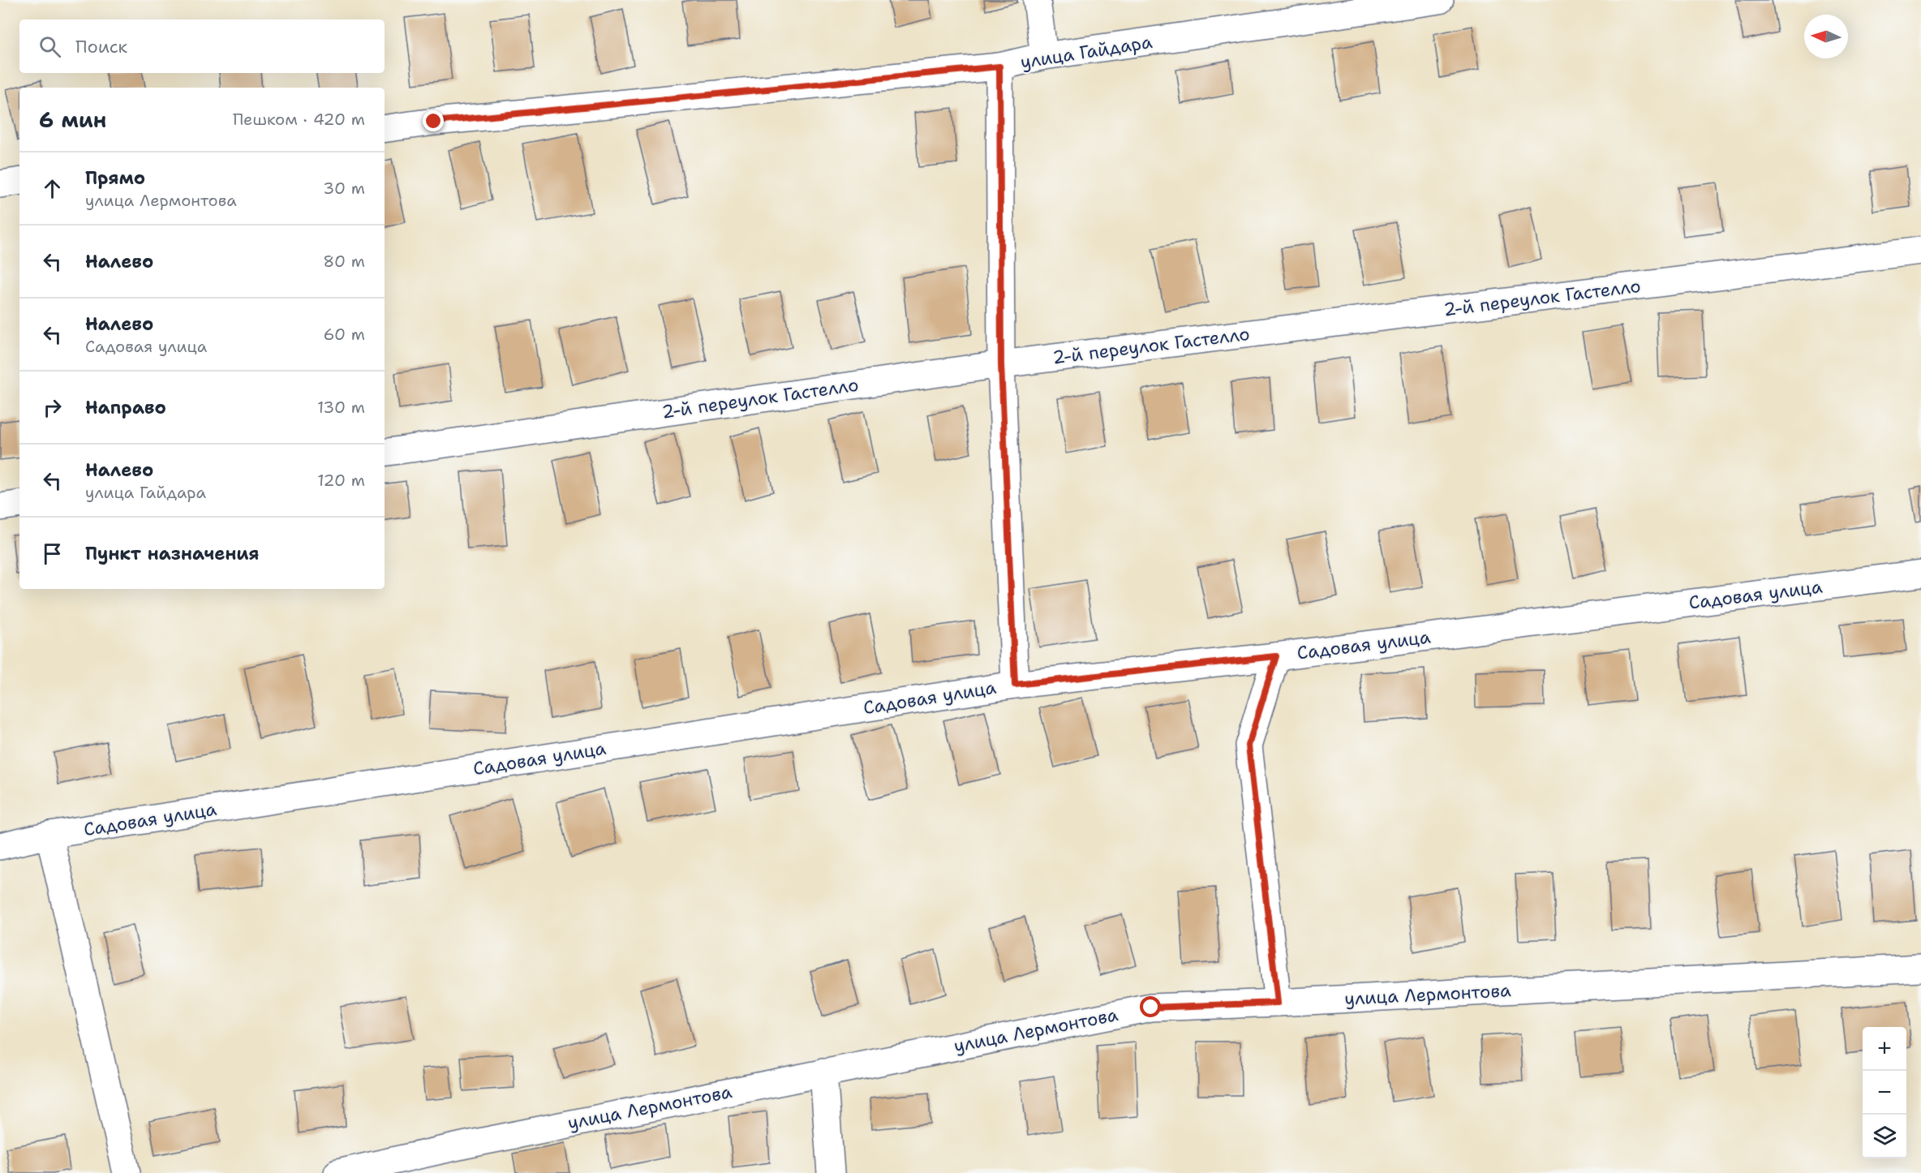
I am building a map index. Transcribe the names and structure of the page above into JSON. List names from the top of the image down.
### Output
{
  "streets": {
    "street": [
      "улица Гайдара",
      "2-й переулок Гастелло",
      "Садовая улица",
      "улица Лермонтова"
    ]
  },
  "north": "left",
  "page": {
    "search": "Поиск",
    "heading": ["6 мин", "Пешком · 420 m"],
    "list": [
      ["Прямо", "улица Лермонтова", "30 m"],
      ["Налево", "80 m"],
      ["Налево", "Садовая улица", "60 m"],
      ["Направо", "130 m"],
      ["Налево", "улица Гайдара", "120 m"],
      "Пункт назначения"
    ],
    "map_buttons": ["+", "−"]
  }
}
